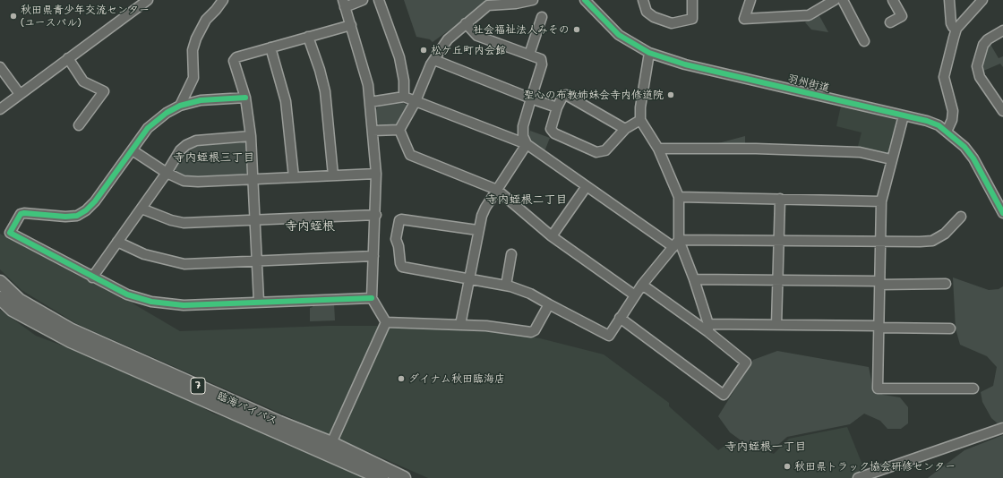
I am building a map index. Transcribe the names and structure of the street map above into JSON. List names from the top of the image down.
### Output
{
  "streets": {
    "highway": ["7", "臨海バイパス"],
    "street": ["羽州街道"]
  },
  "districts": [
    "寺内蛭根三丁目",
    "寺内蛭根二丁目",
    "寺内蛭根",
    "寺内蛭根一丁目"
  ],
  "places": [
    "秋田県青少年交流センター (ユースパル)",
    "社会福祉法人みその",
    "松ケ丘町内会館",
    "聖心の布教姉妹会寺内修道院",
    "ダイナム秋田臨海店",
    "秋田県トラック協会研修センター"
  ]
}
